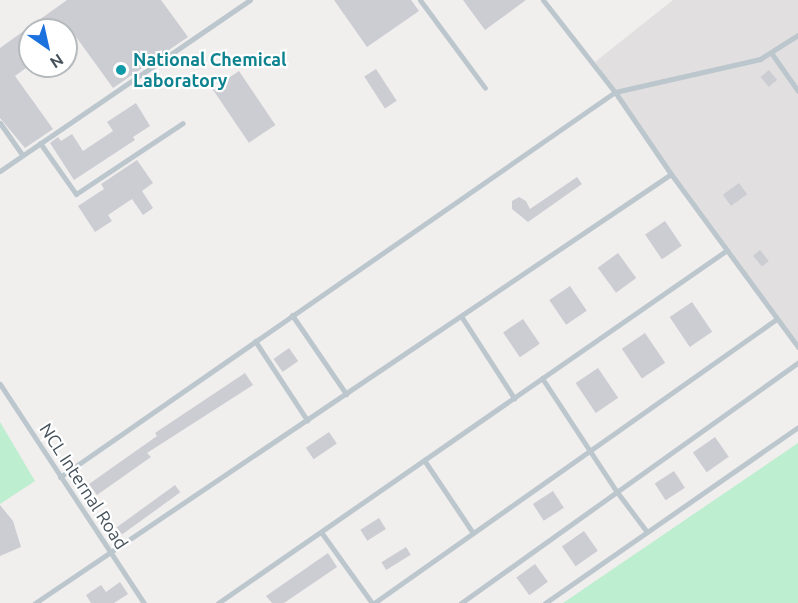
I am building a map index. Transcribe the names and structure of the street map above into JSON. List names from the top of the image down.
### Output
{
  "streets": {
    "lane": ["NCL Internal Road"]
  },
  "places": ["National Chemical Laboratory"],
  "north": "bottom right"
}
